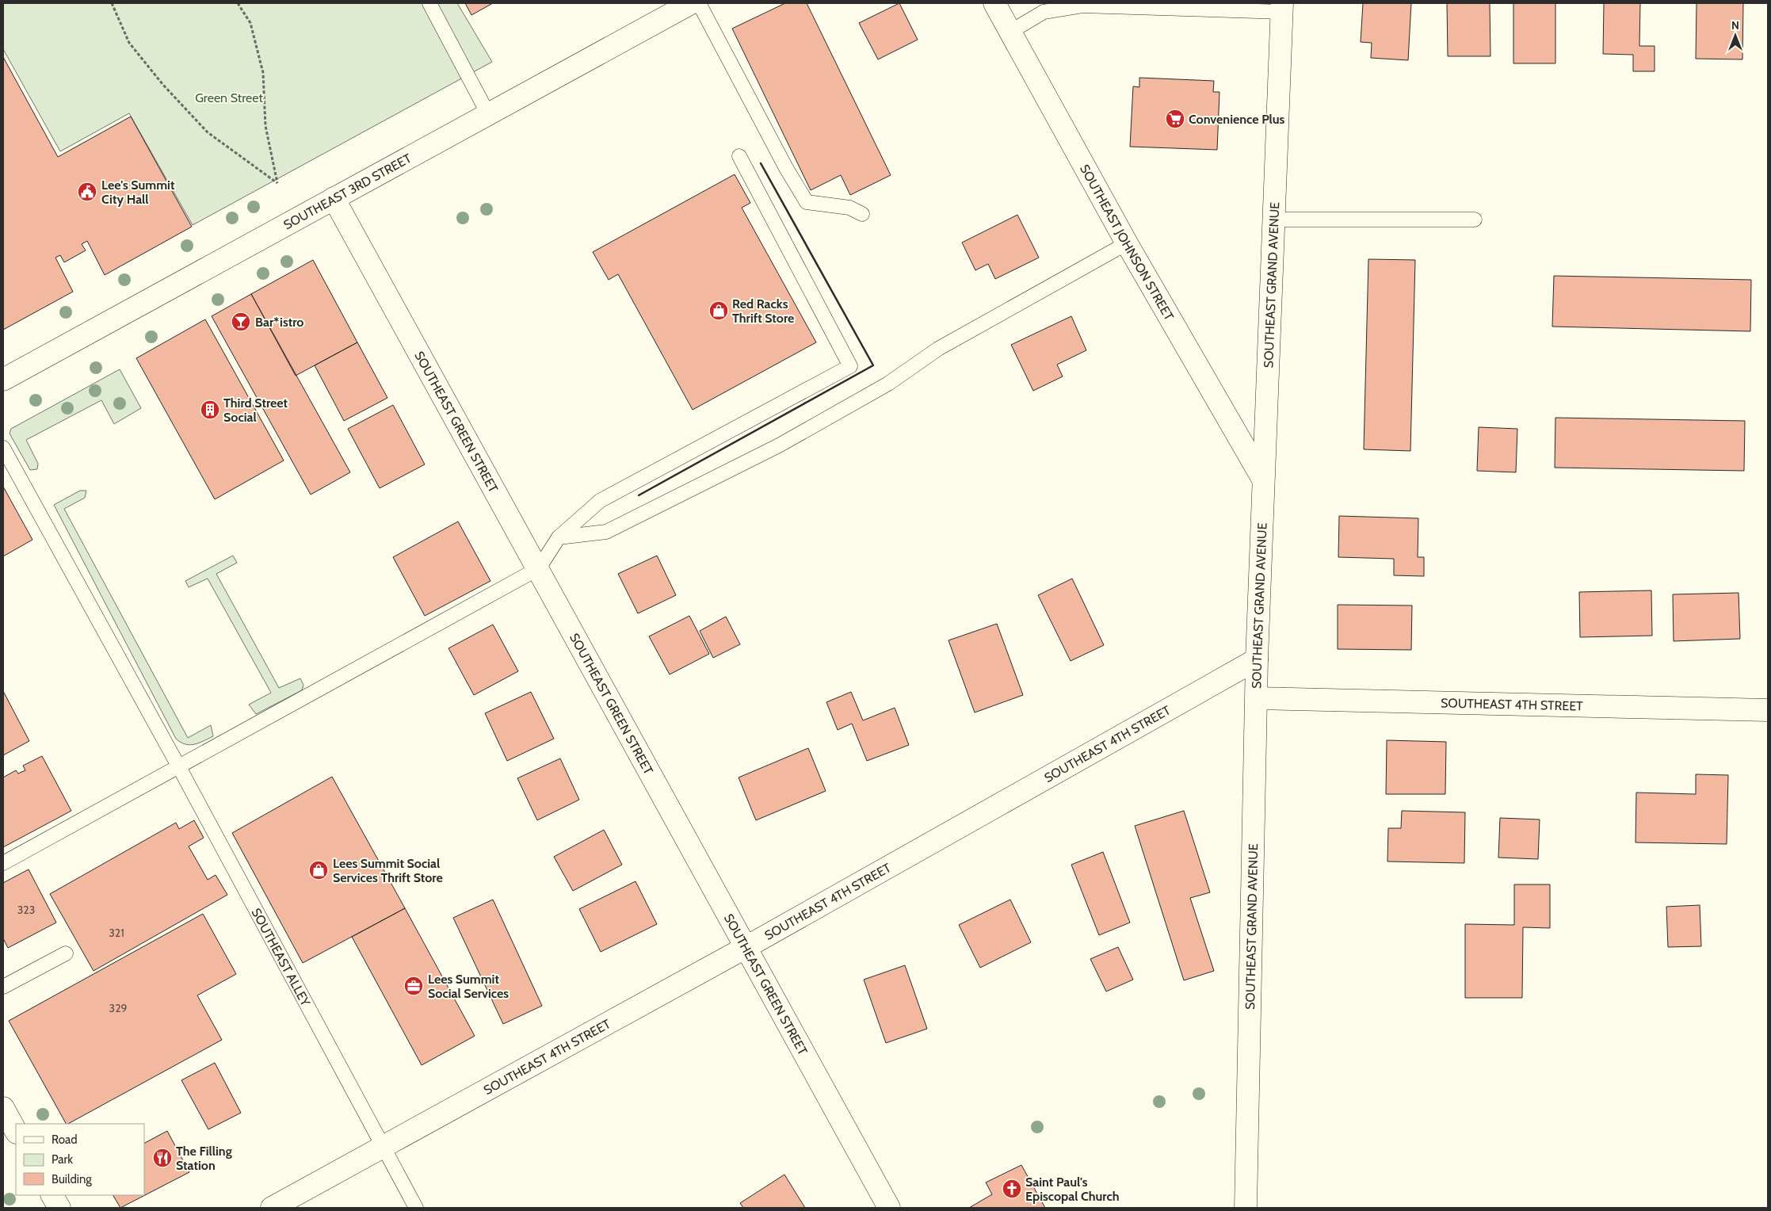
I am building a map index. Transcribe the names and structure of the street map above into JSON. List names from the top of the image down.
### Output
{
  "streets": {
    "street": [
      "SOUTHEAST 3RD STREET",
      "SOUTHEAST JOHNSON STREET",
      "SOUTHEAST GRAND AVENUE",
      "SOUTHEAST GREEN STREET",
      "SOUTHEAST 4TH STREET"
    ],
    "lane": ["SOUTHEAST ALLEY"]
  },
  "crossings": [
    ["SOUTHEAST 3RD STREET", "SOUTHEAST GREEN STREET"],
    ["SOUTHEAST JOHNSON STREET", "SOUTHEAST GRAND AVENUE"],
    ["SOUTHEAST GRAND AVENUE", "SOUTHEAST 4TH STREET"],
    ["SOUTHEAST GREEN STREET", "SOUTHEAST 4TH STREET"],
    ["SOUTHEAST 4TH STREET", "SOUTHEAST ALLEY"]
  ],
  "parks": ["Green Street"],
  "places": {
    "supermarket": ["Convenience Plus"],
    "public building": ["Lee's Summit City Hall"],
    "shop": ["Red Racks Thrift Store", "Lees Summit Social Services Thrift Store"],
    "bar": ["Bar*istro"],
    "building": ["Third Street Social"],
    "office": ["Lees Summit Social Services"],
    "restaurant": ["The Filling Station"],
    "church": ["Saint Paul's Episcopal Church"]
  },
  "house_numbers": ["323", "321", "329"],
  "legend": ["Road", "Park", "Building"],
  "north": "top"
}
